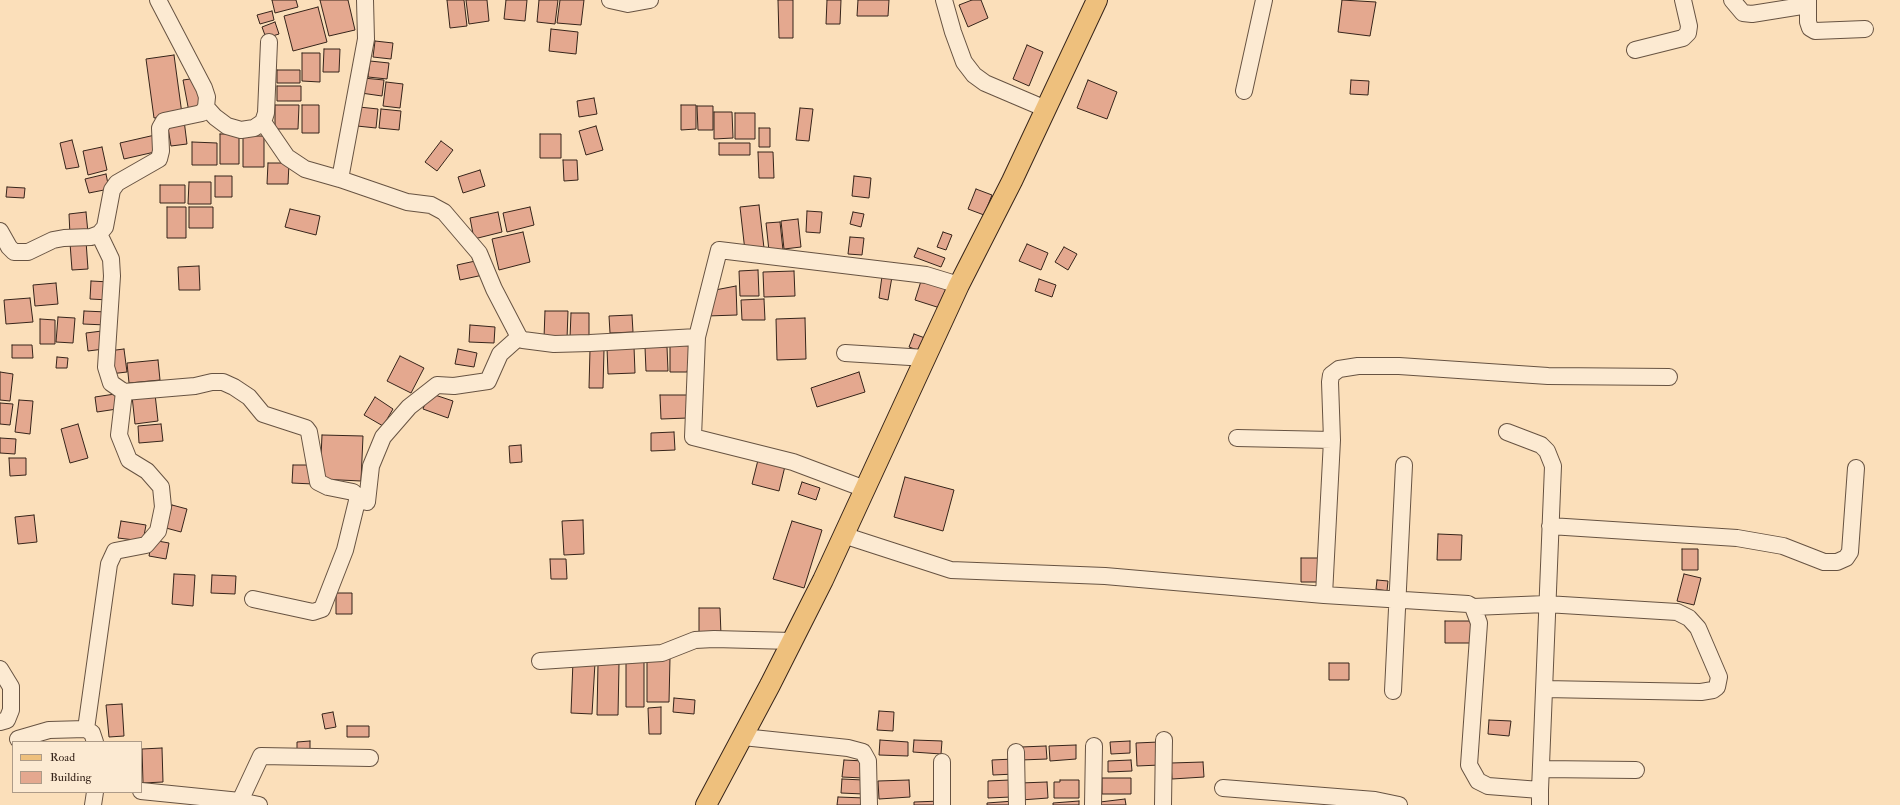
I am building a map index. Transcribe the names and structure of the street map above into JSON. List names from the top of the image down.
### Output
{
  "legend": ["Road", "Building"]
}
